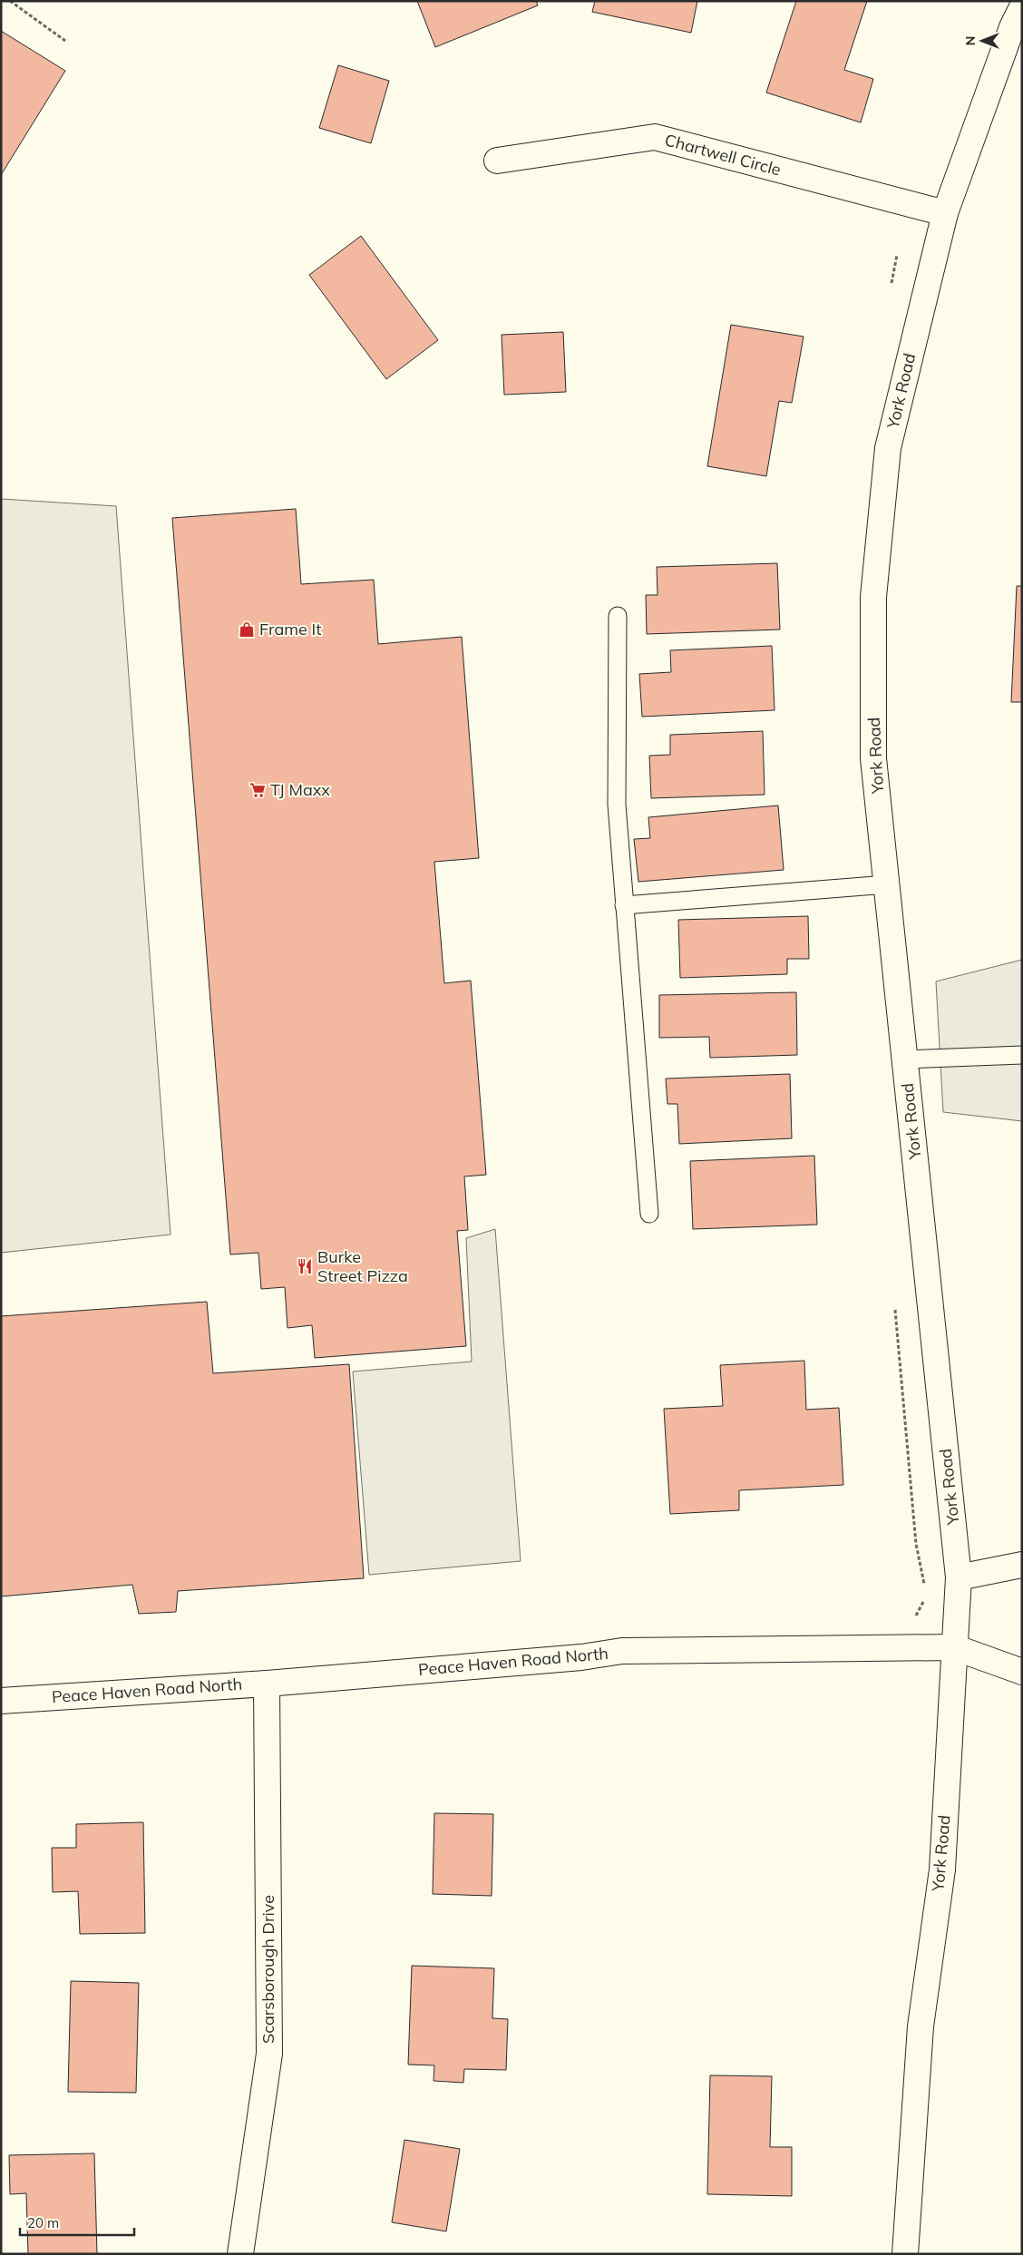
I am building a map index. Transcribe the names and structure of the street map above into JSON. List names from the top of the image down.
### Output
{
  "streets": {
    "street": [
      "Chartwell Circle",
      "York Road",
      "Peace Haven Road North",
      "Scarsborough Drive"
    ]
  },
  "crossings": [
    ["Chartwell Circle", "York Road"],
    ["York Road", "Peace Haven Road North"],
    ["Peace Haven Road North", "Scarsborough Drive"]
  ],
  "places": {
    "shop": ["Frame It"],
    "supermarket": ["TJ Maxx"],
    "restaurant": ["Burke Street Pizza"]
  },
  "scale_bar": "20 m",
  "north": "left"
}
